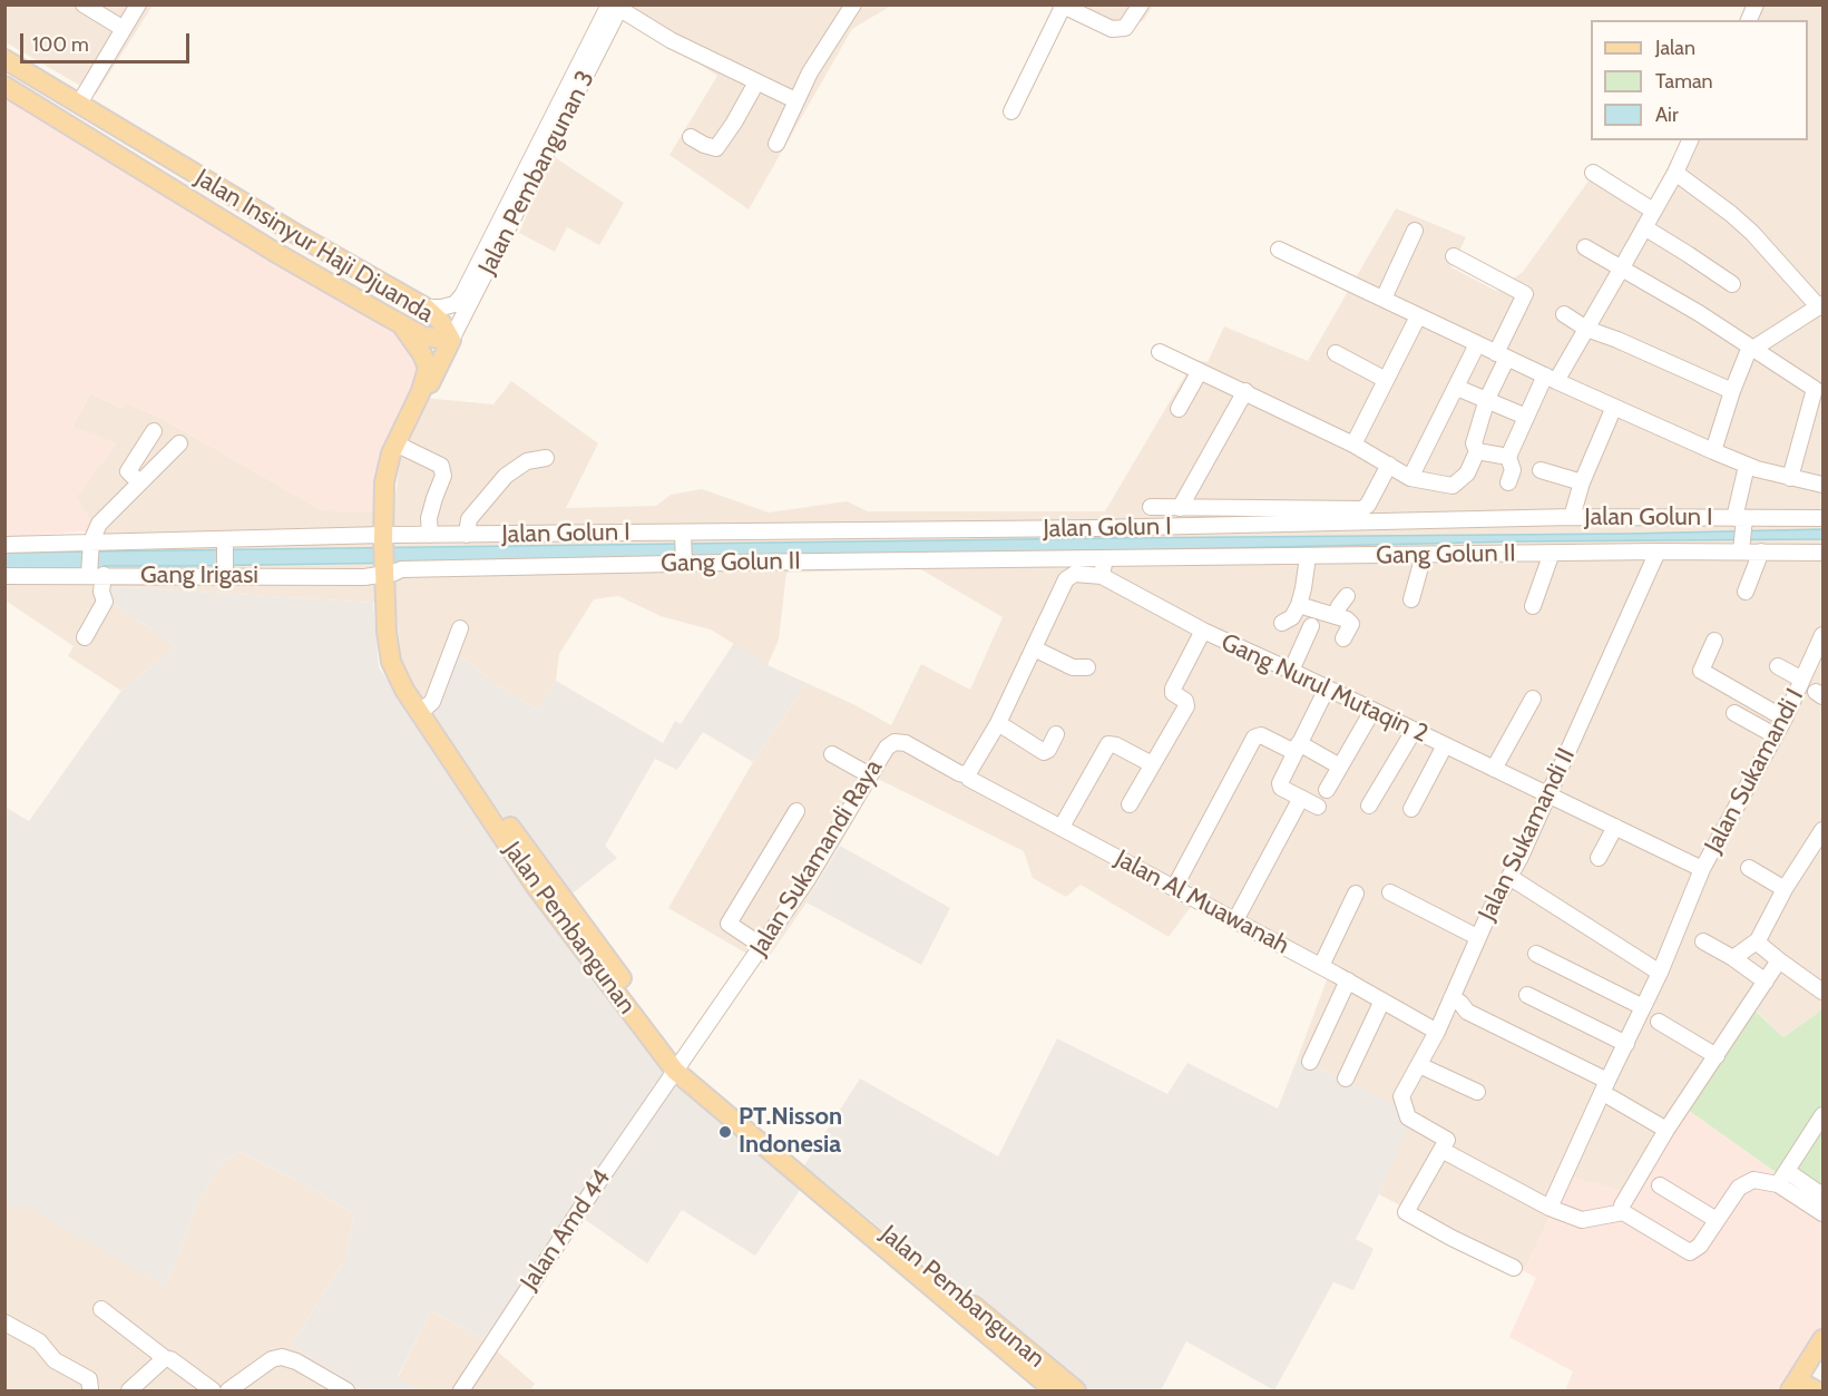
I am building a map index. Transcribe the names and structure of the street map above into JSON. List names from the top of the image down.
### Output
{
  "streets": {
    "main road": ["Jalan Insinyur Haji Djuanda", "Jalan Pembangunan"],
    "street": [
      "Jalan Pembangunan 3",
      "Jalan Golun I",
      "Gang Golun II",
      "Gang Irigasi",
      "Gang Nurul Mutaqin 2",
      "Jalan Sukamandi I",
      "Jalan Sukamandi II",
      "Jalan Sukamandi Raya",
      "Jalan Al Muawanah",
      "Jalan Amd 44"
    ]
  },
  "crossings": [
    ["Jalan Pembangunan 3", "Jalan Insinyur Haji Djuanda"],
    ["Jalan Pembangunan 3", "Jalan Pembangunan"],
    ["Jalan Insinyur Haji Djuanda", "Jalan Pembangunan"],
    ["Jalan Golun I", "Gang Irigasi"],
    ["Jalan Golun I", "Jalan Pembangunan"],
    ["Gang Golun II", "Gang Irigasi"],
    ["Gang Golun II", "Jalan Sukamandi II"],
    ["Gang Golun II", "Jalan Pembangunan"],
    ["Gang Irigasi", "Jalan Pembangunan"],
    ["Gang Nurul Mutaqin 2", "Jalan Sukamandi I"],
    ["Gang Nurul Mutaqin 2", "Jalan Sukamandi II"],
    ["Jalan Sukamandi II", "Jalan Al Muawanah"],
    ["Jalan Sukamandi Raya", "Jalan Al Muawanah"],
    ["Jalan Sukamandi Raya", "Jalan Pembangunan"],
    ["Jalan Sukamandi Raya", "Jalan Amd 44"],
    ["Jalan Pembangunan", "Jalan Amd 44"]
  ],
  "places": ["PT.Nisson Indonesia"],
  "legend": ["Jalan", "Taman", "Air"],
  "scale_bar": "100 m"
}
